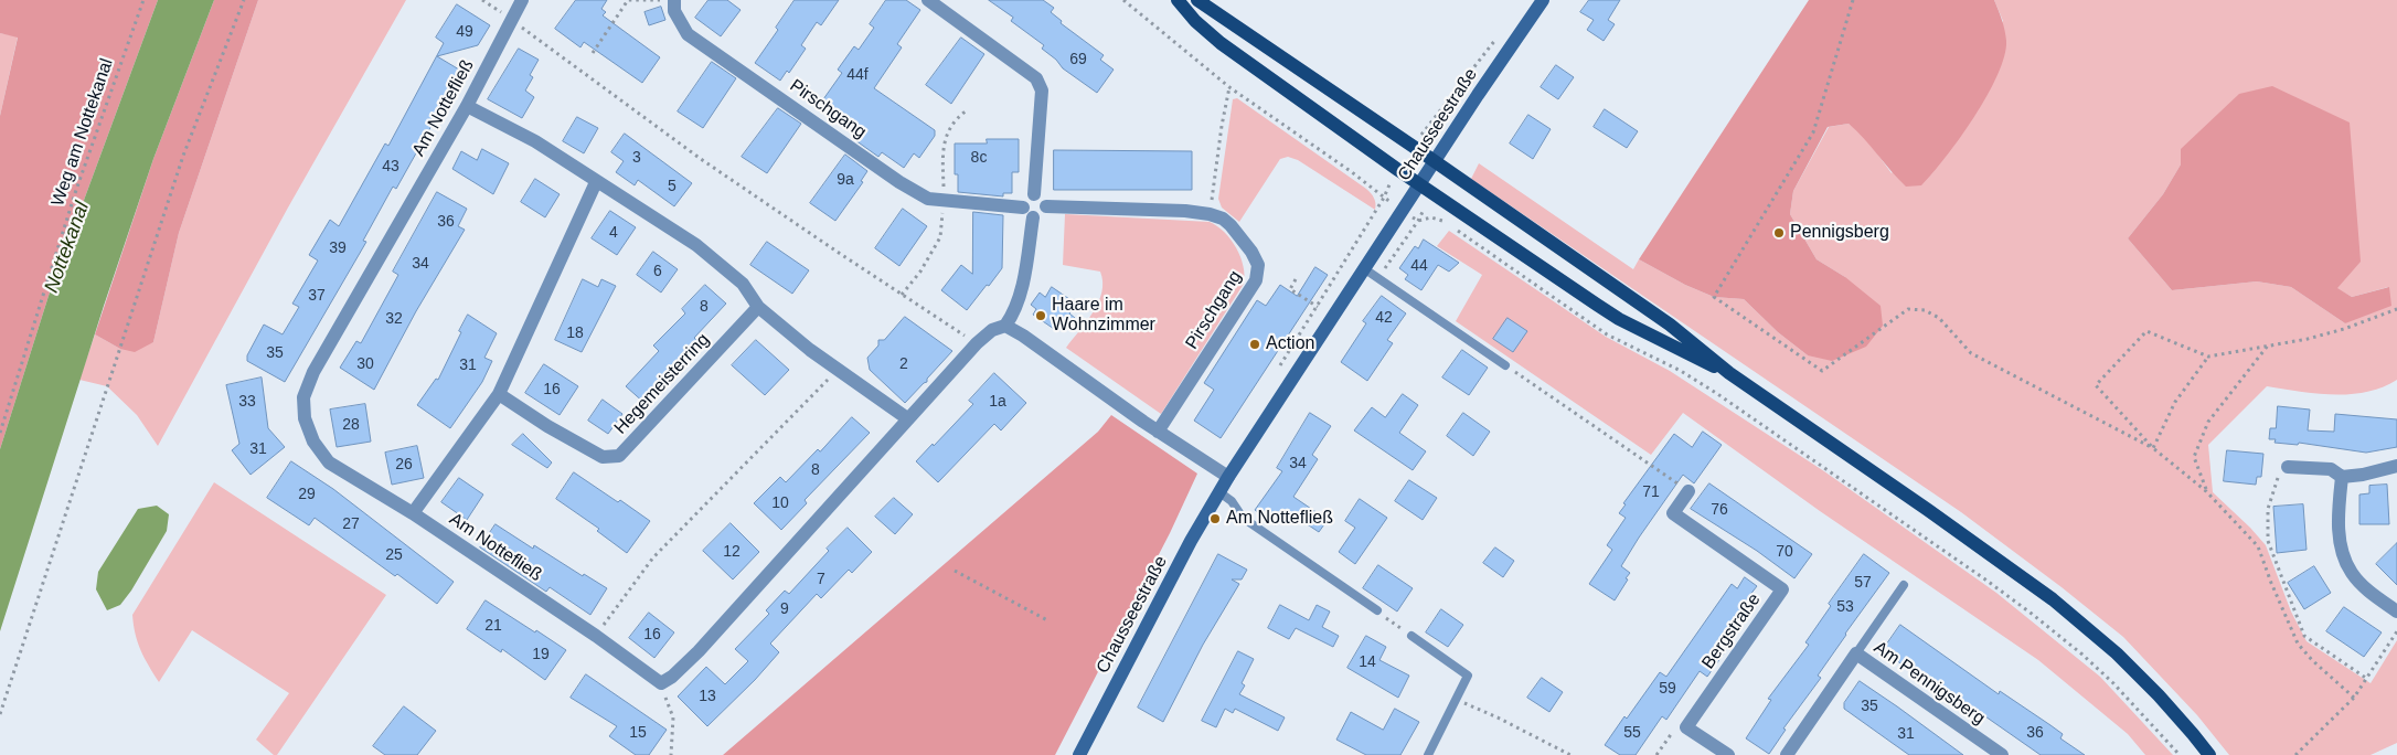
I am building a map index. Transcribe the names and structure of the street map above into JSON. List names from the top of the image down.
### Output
{
  "streets": {
    "main road": ["Chausseestraße"],
    "street": [
      "Am Nottefließ",
      "Pirschgang",
      "Hegemeisterring",
      "Bergstraße",
      "Am Pennigsberg"
    ],
    "path": ["Weg am Nottekanal"]
  },
  "water": ["Nottekanal"],
  "places": [
    "Pennigsberg",
    "Haare im Wohnzimmer",
    "Action",
    "Am Nottefließ"
  ],
  "house_numbers": [
    "49",
    "69",
    "44f",
    "3",
    "8c",
    "43",
    "9a",
    "5",
    "36",
    "4",
    "39",
    "34",
    "44",
    "6",
    "37",
    "8",
    "42",
    "32",
    "18",
    "35",
    "30",
    "2",
    "31",
    "16",
    "33",
    "1a",
    "28",
    "31",
    "34",
    "26",
    "8",
    "71",
    "29",
    "10",
    "76",
    "27",
    "12",
    "70",
    "25",
    "7",
    "57",
    "53",
    "9",
    "21",
    "16",
    "19",
    "14",
    "59",
    "13",
    "35",
    "15",
    "55",
    "36",
    "31"
  ]
}
